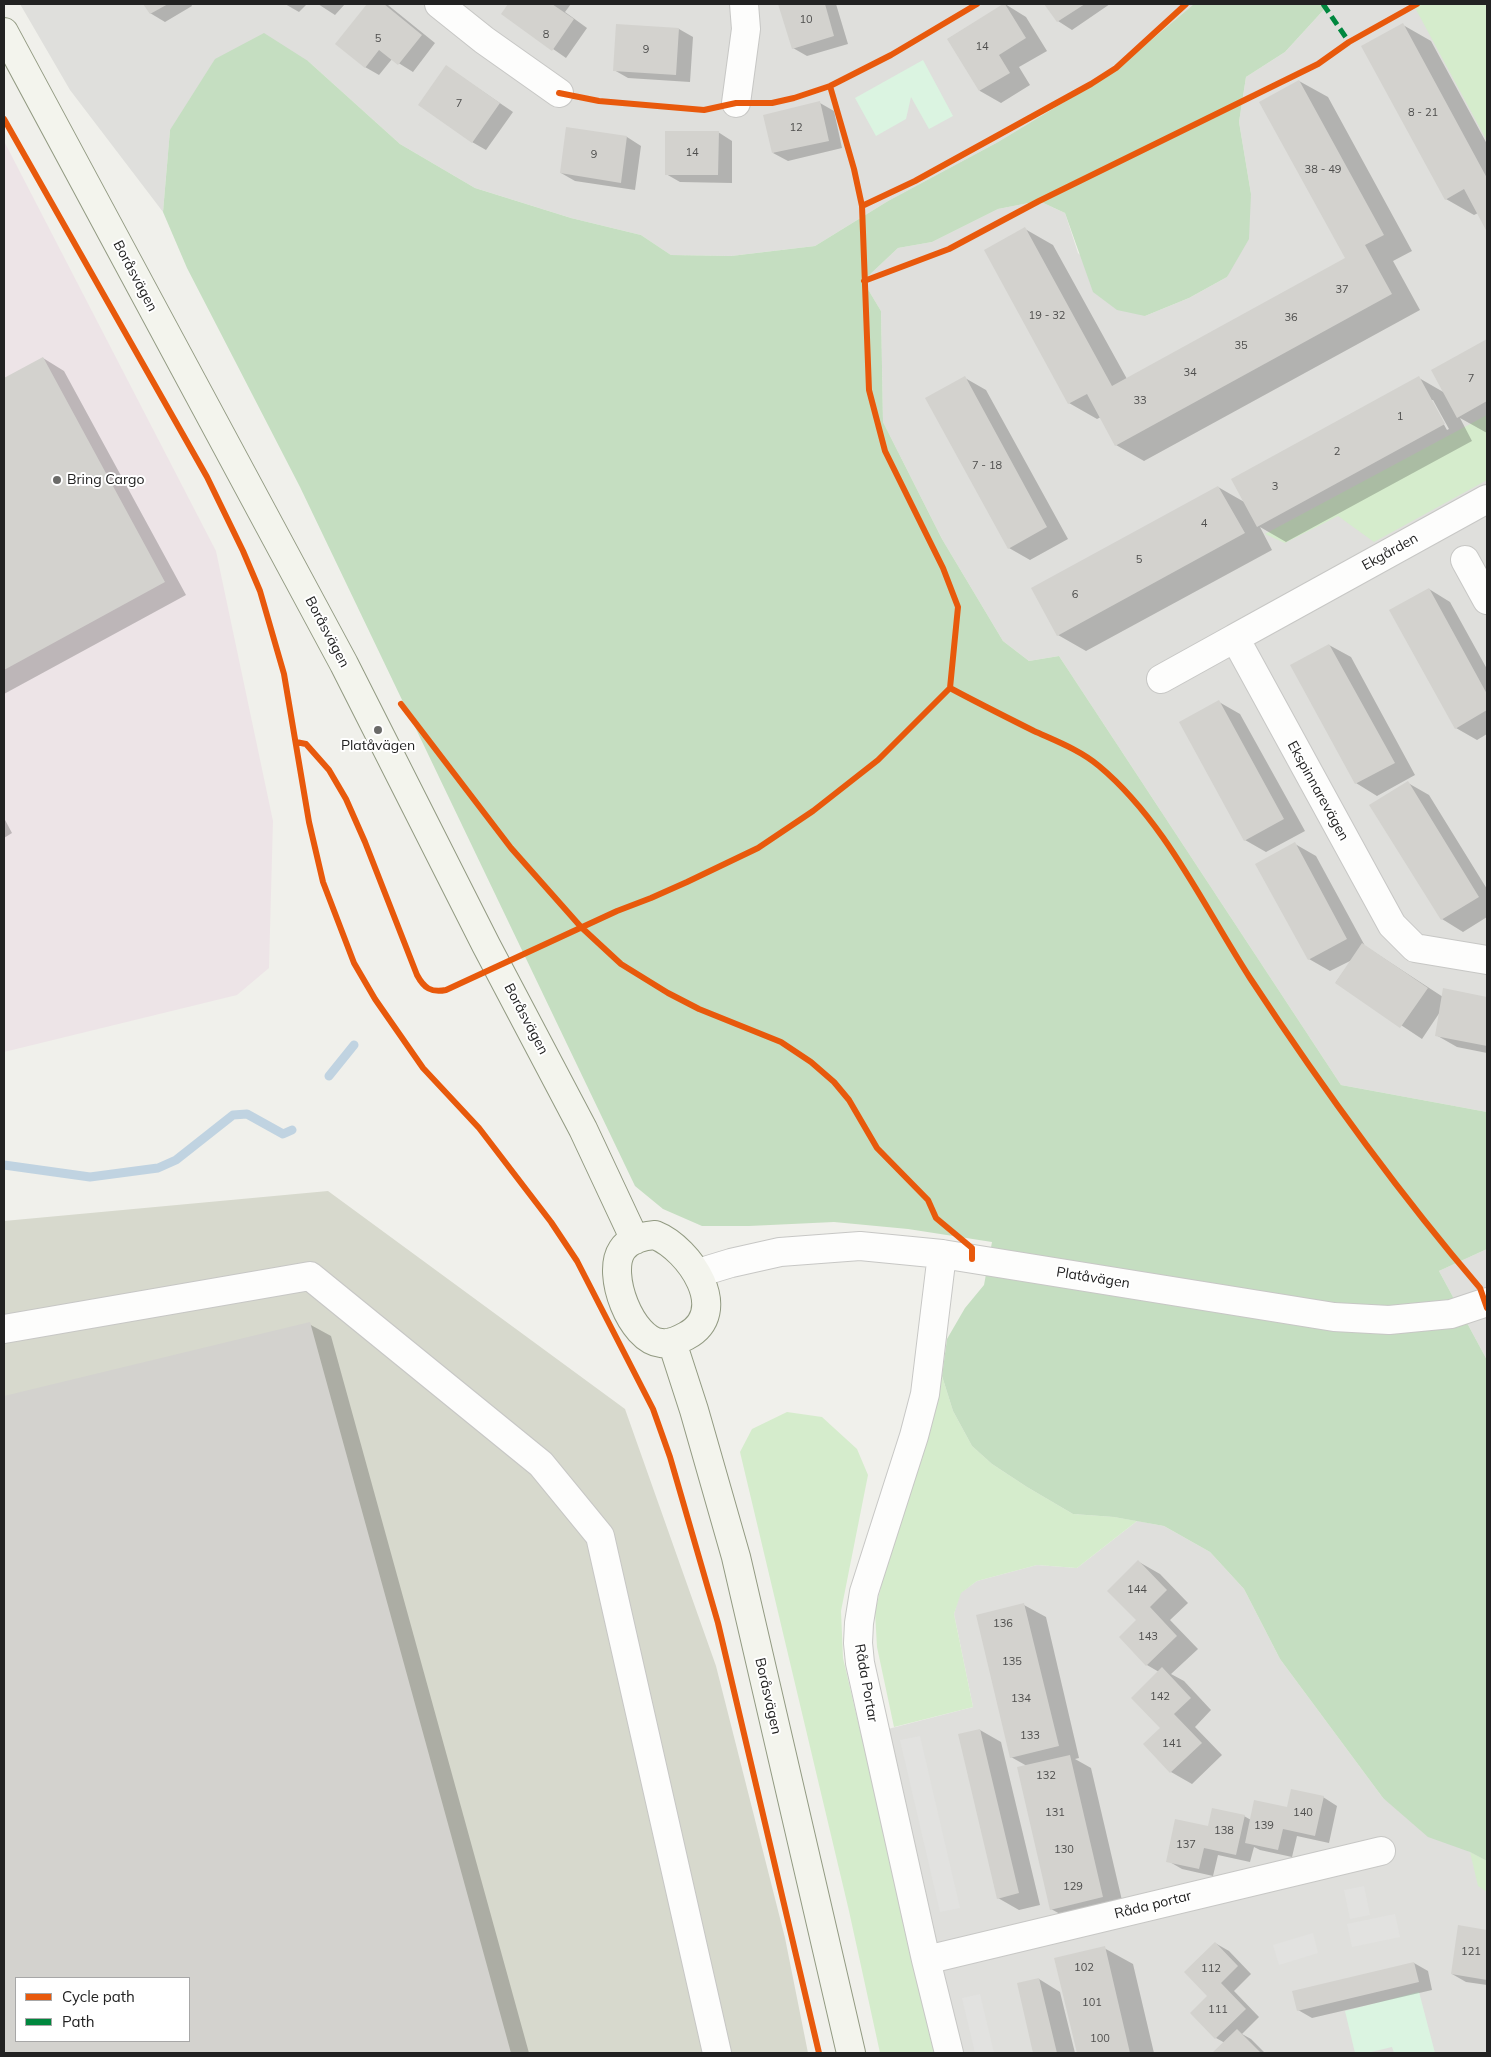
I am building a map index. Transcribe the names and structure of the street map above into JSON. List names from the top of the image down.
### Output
{
  "streets": {
    "street": [
      "Boråsvägen",
      "Ekgården",
      "Ekspinnarevägen",
      "Platåvägen",
      "Råda Portar",
      "Råda portar"
    ]
  },
  "crossings": [
    ["Boråsvägen", "Platåvägen"],
    ["Ekgården", "Ekspinnarevägen"],
    ["Platåvägen", "Råda Portar"],
    ["Råda Portar", "Råda portar"]
  ],
  "places": ["Bring Cargo", "Platåvägen"],
  "house_numbers": [
    "10",
    "8",
    "5",
    "14",
    "9",
    "7",
    "8 - 21",
    "12",
    "14",
    "9",
    "38 - 49",
    "37",
    "19 - 32",
    "36",
    "35",
    "34",
    "7",
    "33",
    "1",
    "2",
    "7 - 18",
    "3",
    "4",
    "5",
    "6",
    "144",
    "136",
    "143",
    "135",
    "142",
    "134",
    "133",
    "141",
    "132",
    "131",
    "140",
    "139",
    "138",
    "137",
    "130",
    "129",
    "121",
    "102",
    "112",
    "101",
    "111",
    "100"
  ],
  "legend": ["Cycle path", "Path"]
}
